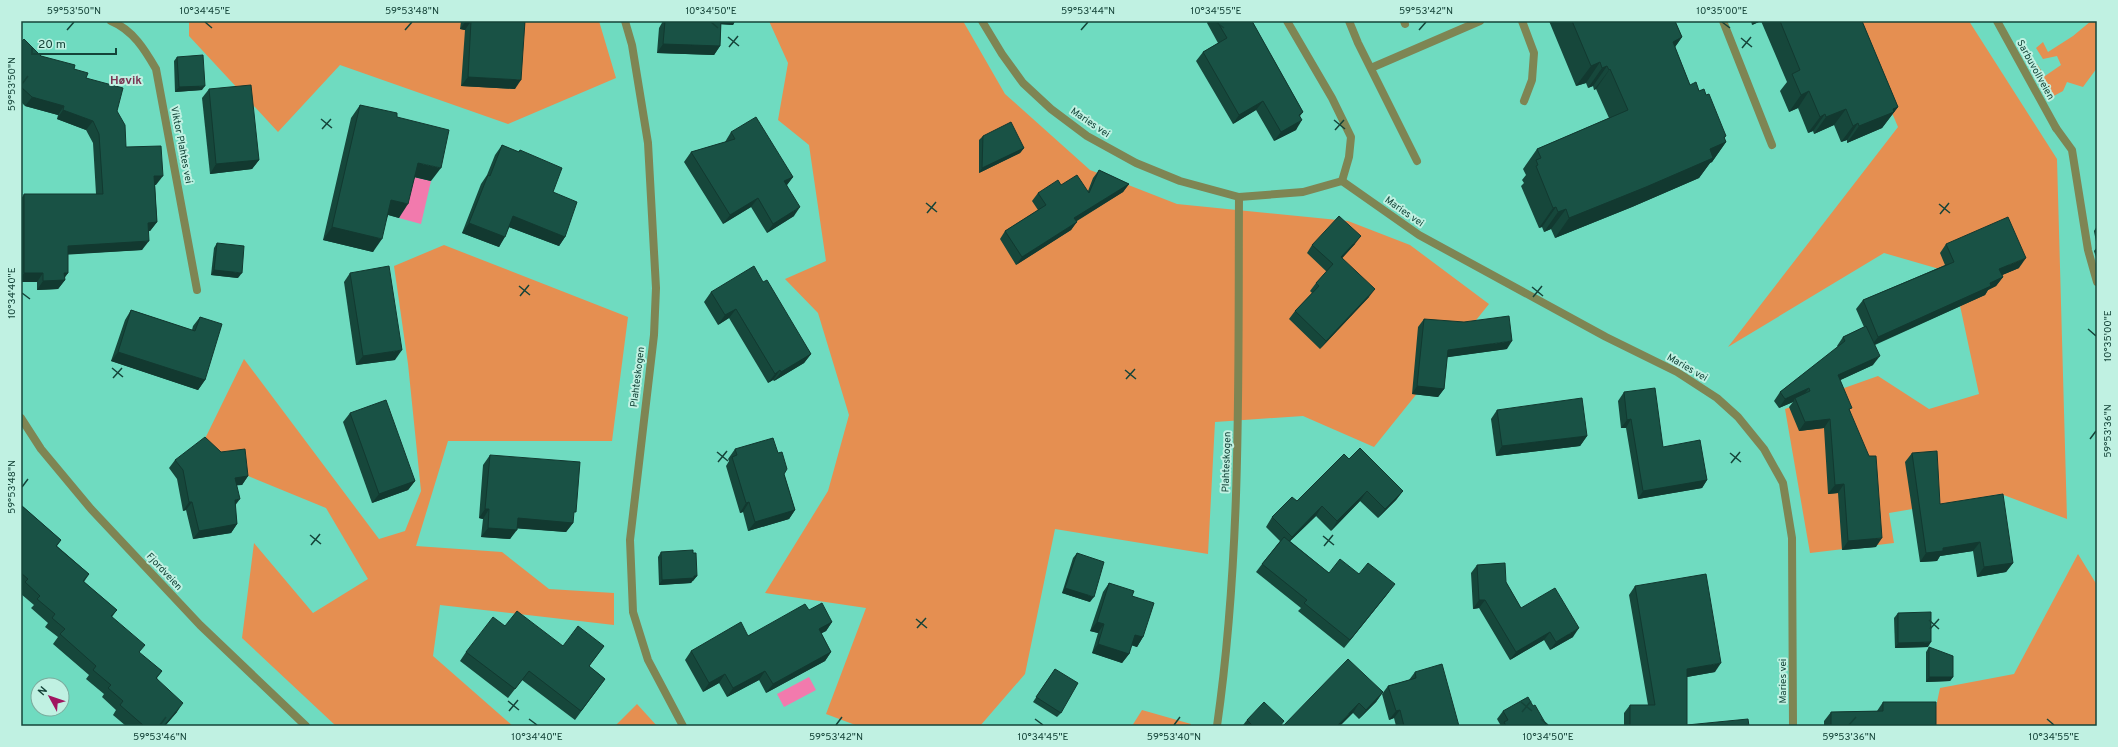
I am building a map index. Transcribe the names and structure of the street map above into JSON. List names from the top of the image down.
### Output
{
  "streets": {
    "street": [
      "Sarbuvollveien",
      "Maries vei",
      "Viktor Plahtes vei",
      "Plahteskogen",
      "Fjordveien"
    ]
  },
  "crossings": [
    ["Maries vei", "Plahteskogen"]
  ],
  "districts": ["Høvik"],
  "scale_bar": "20 m",
  "north": "top left",
  "coordinates": [
    "59°53'50\"N",
    "10°34'45\"E",
    "59°53'48\"N",
    "10°34'50\"E",
    "59°53'44\"N",
    "10°34'55\"E",
    "59°53'42\"N",
    "10°35'00\"E",
    "10°34'40\"E",
    "59°53'36\"N",
    "59°53'46\"N",
    "59°53'40\"N"
  ]
}
